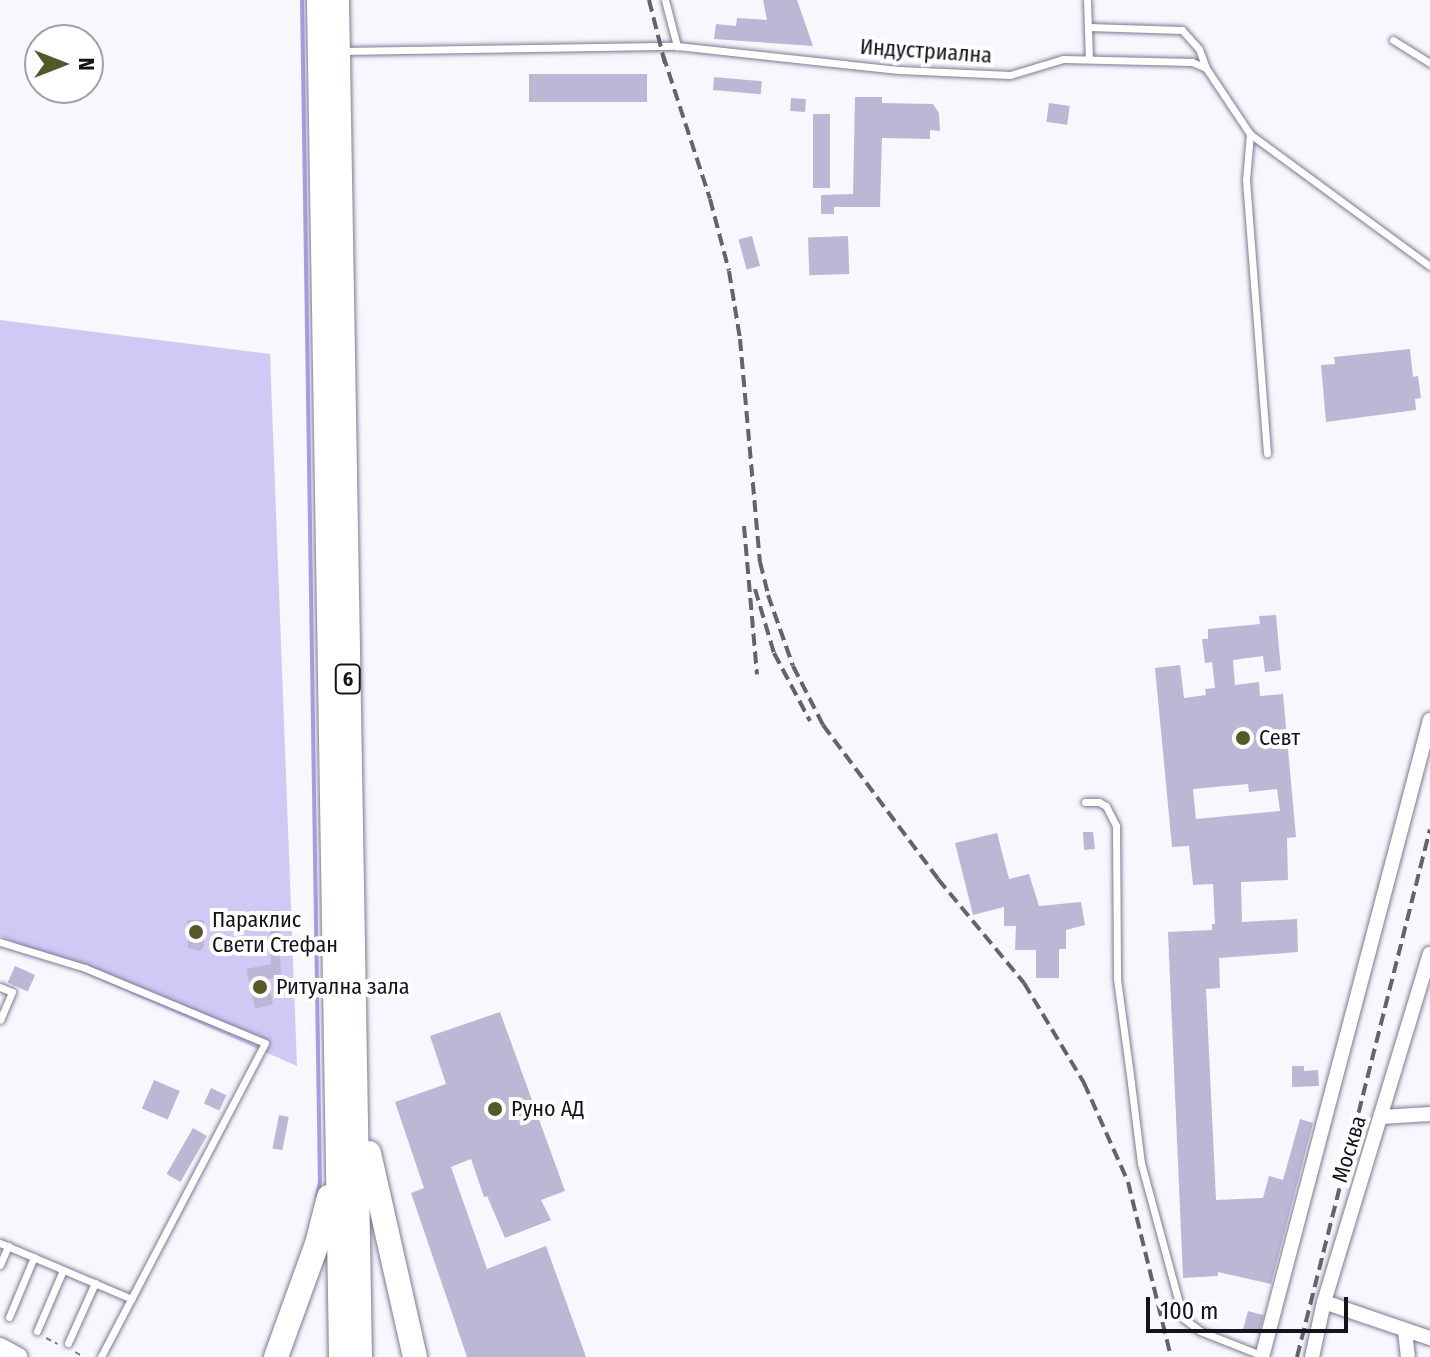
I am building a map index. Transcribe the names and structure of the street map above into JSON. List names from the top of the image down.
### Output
{
  "streets": {
    "highway": ["6"],
    "street": ["Москва"],
    "lane": ["Индустриална"]
  },
  "crossings": [
    ["Индустриална", "6"]
  ],
  "places": [
    "Севт",
    "Параклис Свети Стефан",
    "Ритуална зала",
    "Руно АД"
  ],
  "scale_bar": "100 m",
  "north": "right"
}
